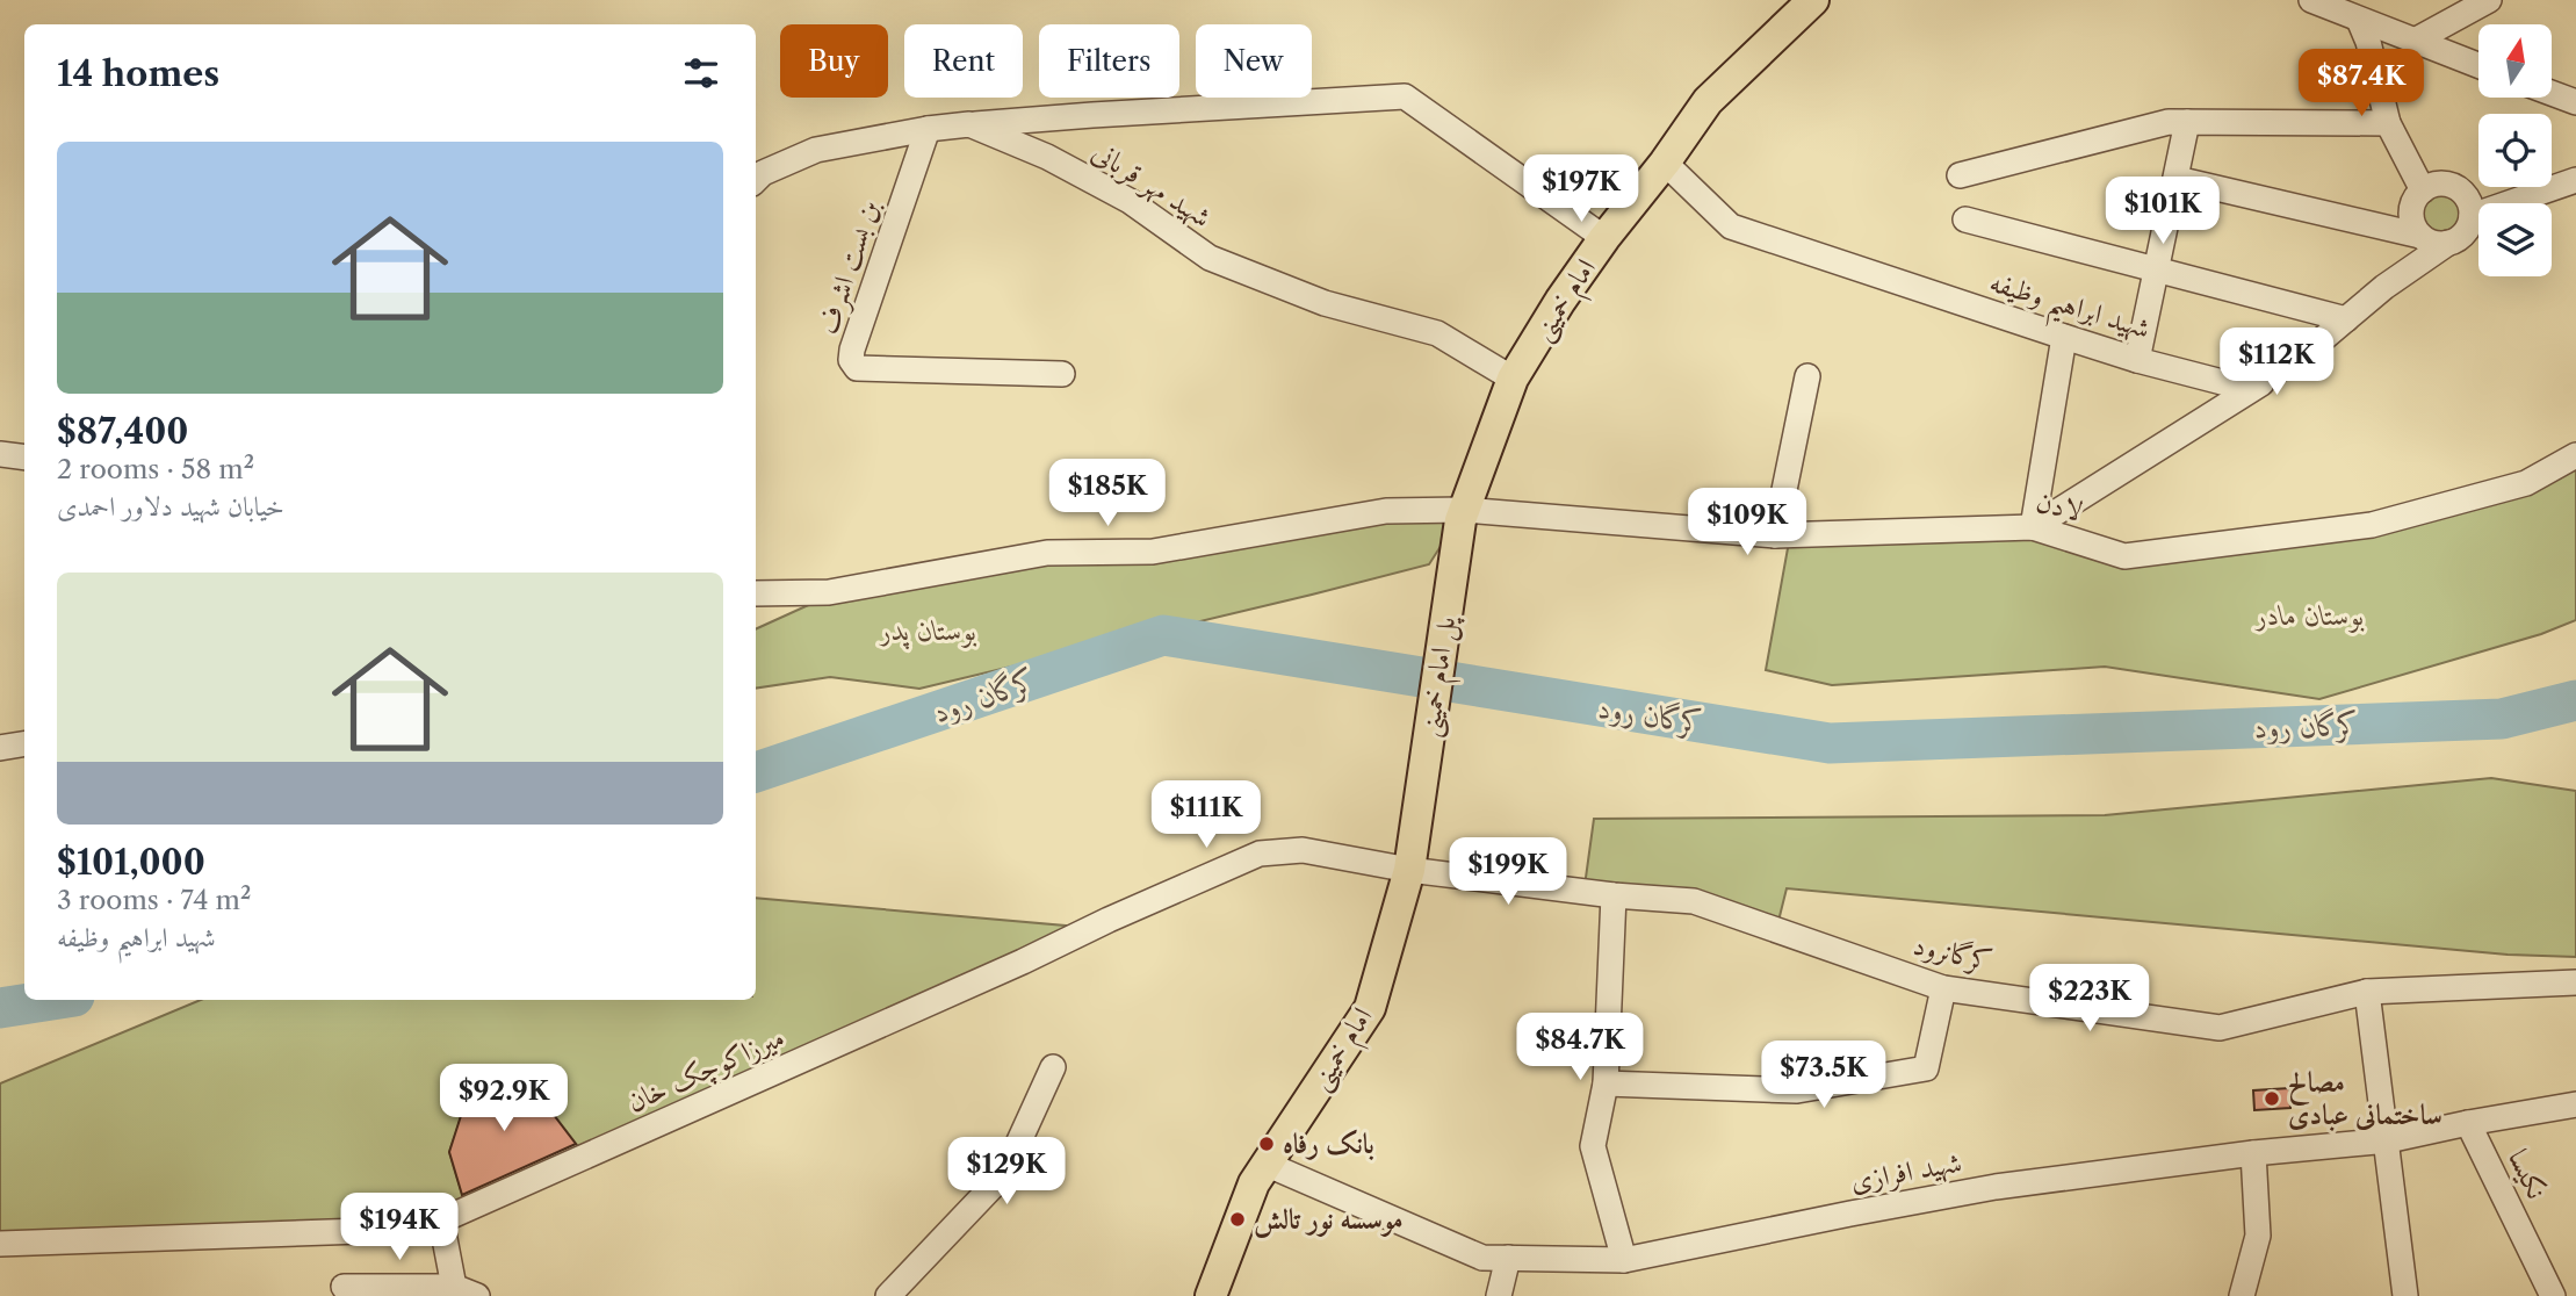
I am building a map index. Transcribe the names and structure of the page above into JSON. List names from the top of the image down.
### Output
{
  "streets": {
    "main road": ["امام خمینی", "پل امام خمینی"],
    "street": [
      "شهید مهر قربانی",
      "بن بست اشرف",
      "شهید ابراهیم وظیفه",
      "لادن",
      "کرگانرود",
      "میرزاکوچک خان",
      "شهید افرازی",
      "نکیسا"
    ]
  },
  "crossings": [
    ["شهید مهر قربانی", "بن بست اشرف"],
    ["شهید مهر قربانی", "امام خمینی"],
    ["امام خمینی", "شهید ابراهیم وظیفه"],
    ["امام خمینی", "لادن"],
    ["امام خمینی", "پل امام خمینی"],
    ["امام خمینی", "میرزاکوچک خان"],
    ["امام خمینی", "شهید افرازی"],
    ["لادن", "پل امام خمینی"],
    ["کرگانرود", "میرزاکوچک خان"],
    ["شهید افرازی", "نکیسا"]
  ],
  "water": ["کرگان رود"],
  "parks": ["بوستان مادر", "بوستان پدر"],
  "places": ["مصالح ساختمانی عبادی", "بانک رفاه", "موسسه نور تالش"],
  "north": "top",
  "page": {
    "chip": [
      "Buy",
      "Rent",
      "Filters",
      "New"
    ],
    "heading": "14 homes",
    "price": [
      "$87.4K",
      "$197K",
      "$101K",
      "$112K",
      "$185K",
      "$109K",
      "$111K",
      "$199K",
      "$223K",
      "$84.7K",
      "$73.5K",
      "$92.9K",
      "$129K",
      "$194K"
    ],
    "list": [
      {
        "name": "$87,400",
        "note": "2 rooms · 58 m² · خیابان شهید دلاور احمدی"
      },
      {
        "name": "$101,000",
        "note": "3 rooms · 74 m² · شهید ابراهیم وظیفه"
      }
    ]
  }
}
